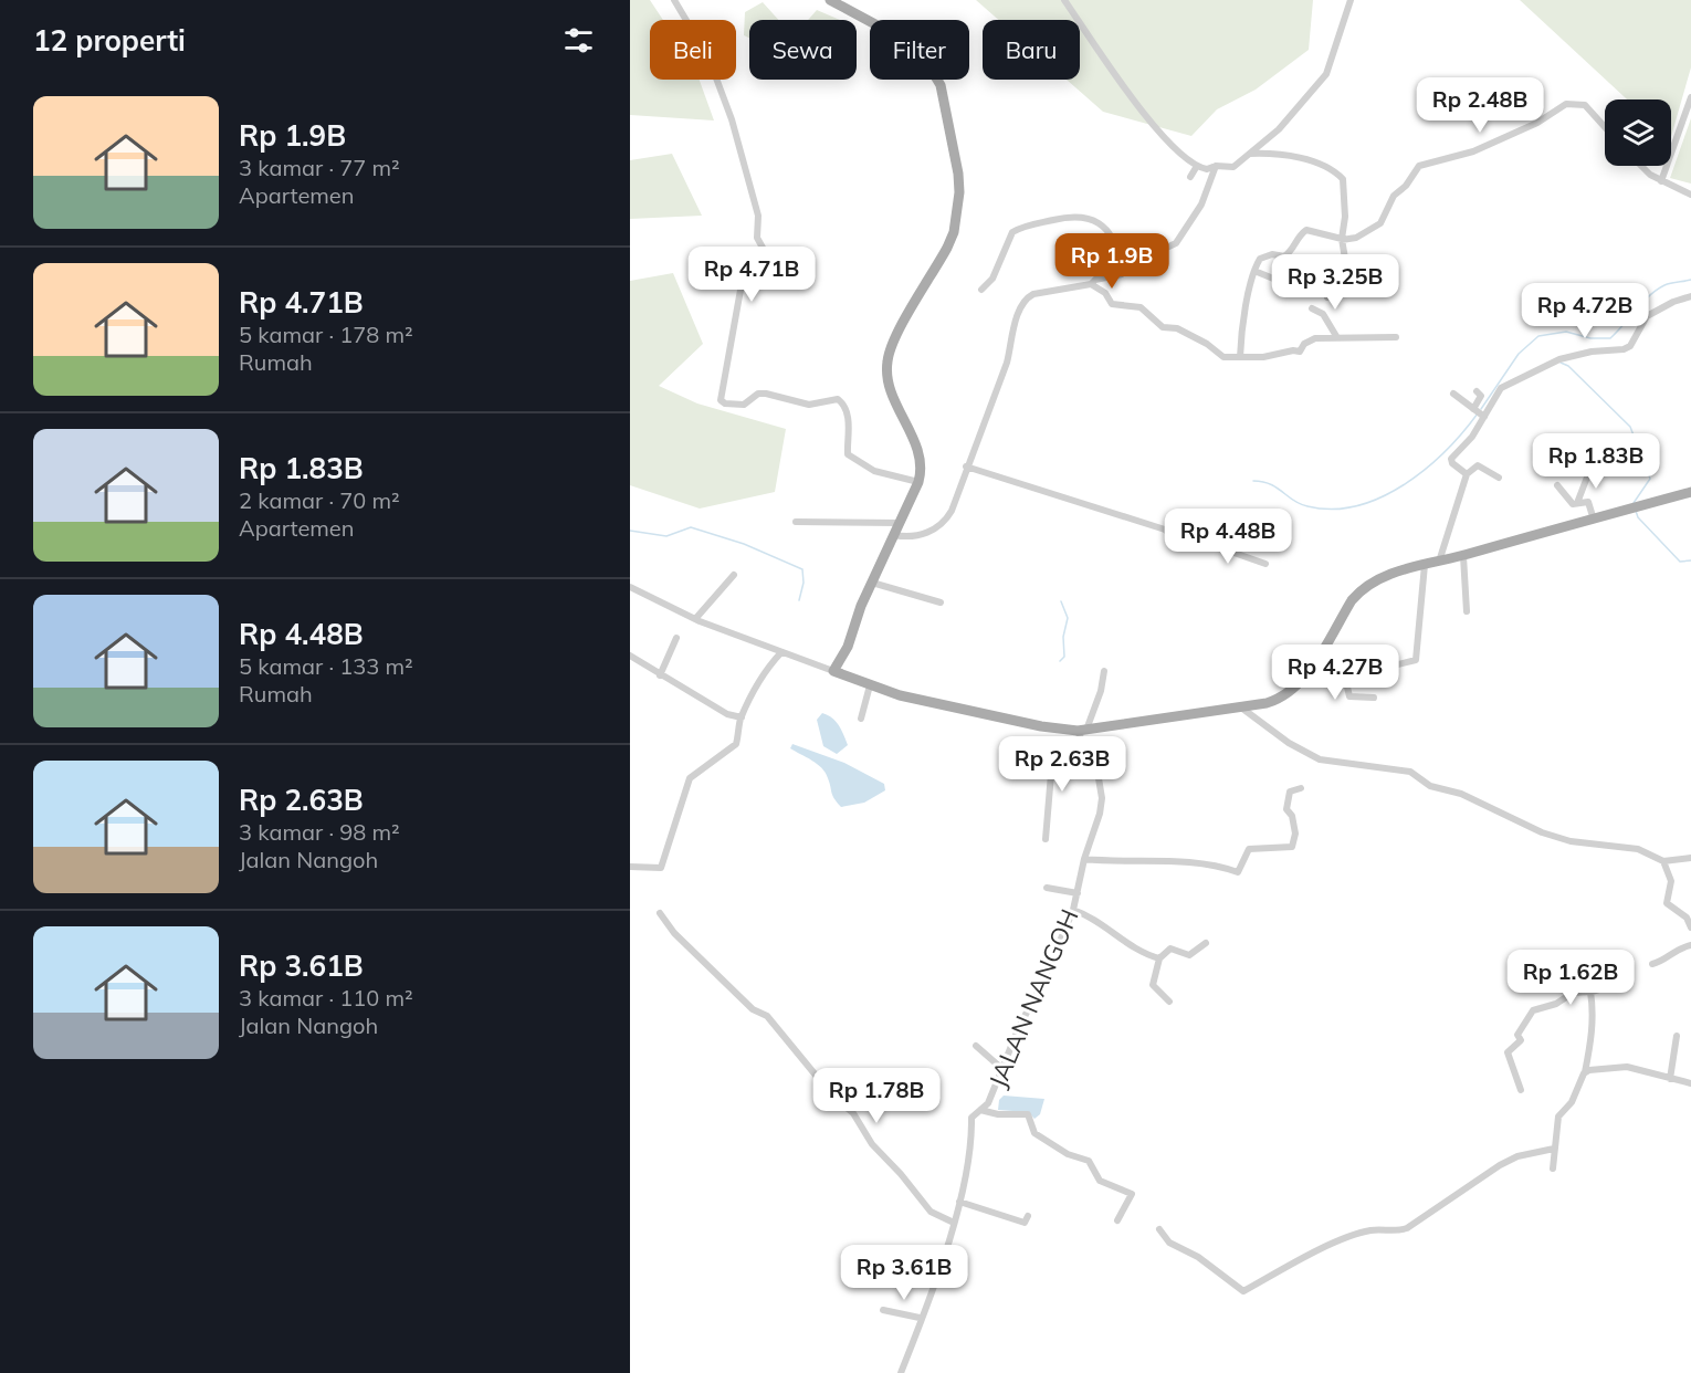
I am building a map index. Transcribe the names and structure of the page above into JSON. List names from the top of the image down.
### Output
{
  "streets": {
    "street": ["JALAN NANGOH"]
  },
  "page": {
    "heading": "12 properti",
    "chip": [
      "Beli",
      "Sewa",
      "Filter",
      "Baru"
    ],
    "price": [
      "Rp 2.48B",
      "Rp 1.9B",
      "Rp 4.71B",
      "Rp 3.25B",
      "Rp 4.72B",
      "Rp 1.83B",
      "Rp 4.48B",
      "Rp 4.27B",
      "Rp 2.63B",
      "Rp 1.62B",
      "Rp 1.78B",
      "Rp 3.61B"
    ],
    "list": [
      {
        "name": "Rp 1.9B",
        "note": "3 kamar · 77 m² · Apartemen"
      },
      {
        "name": "Rp 4.71B",
        "note": "5 kamar · 178 m² · Rumah"
      },
      {
        "name": "Rp 1.83B",
        "note": "2 kamar · 70 m² · Apartemen"
      },
      {
        "name": "Rp 4.48B",
        "note": "5 kamar · 133 m² · Rumah"
      },
      {
        "name": "Rp 2.63B",
        "note": "3 kamar · 98 m² · Jalan Nangoh"
      },
      {
        "name": "Rp 3.61B",
        "note": "3 kamar · 110 m² · Jalan Nangoh"
      }
    ]
  }
}
